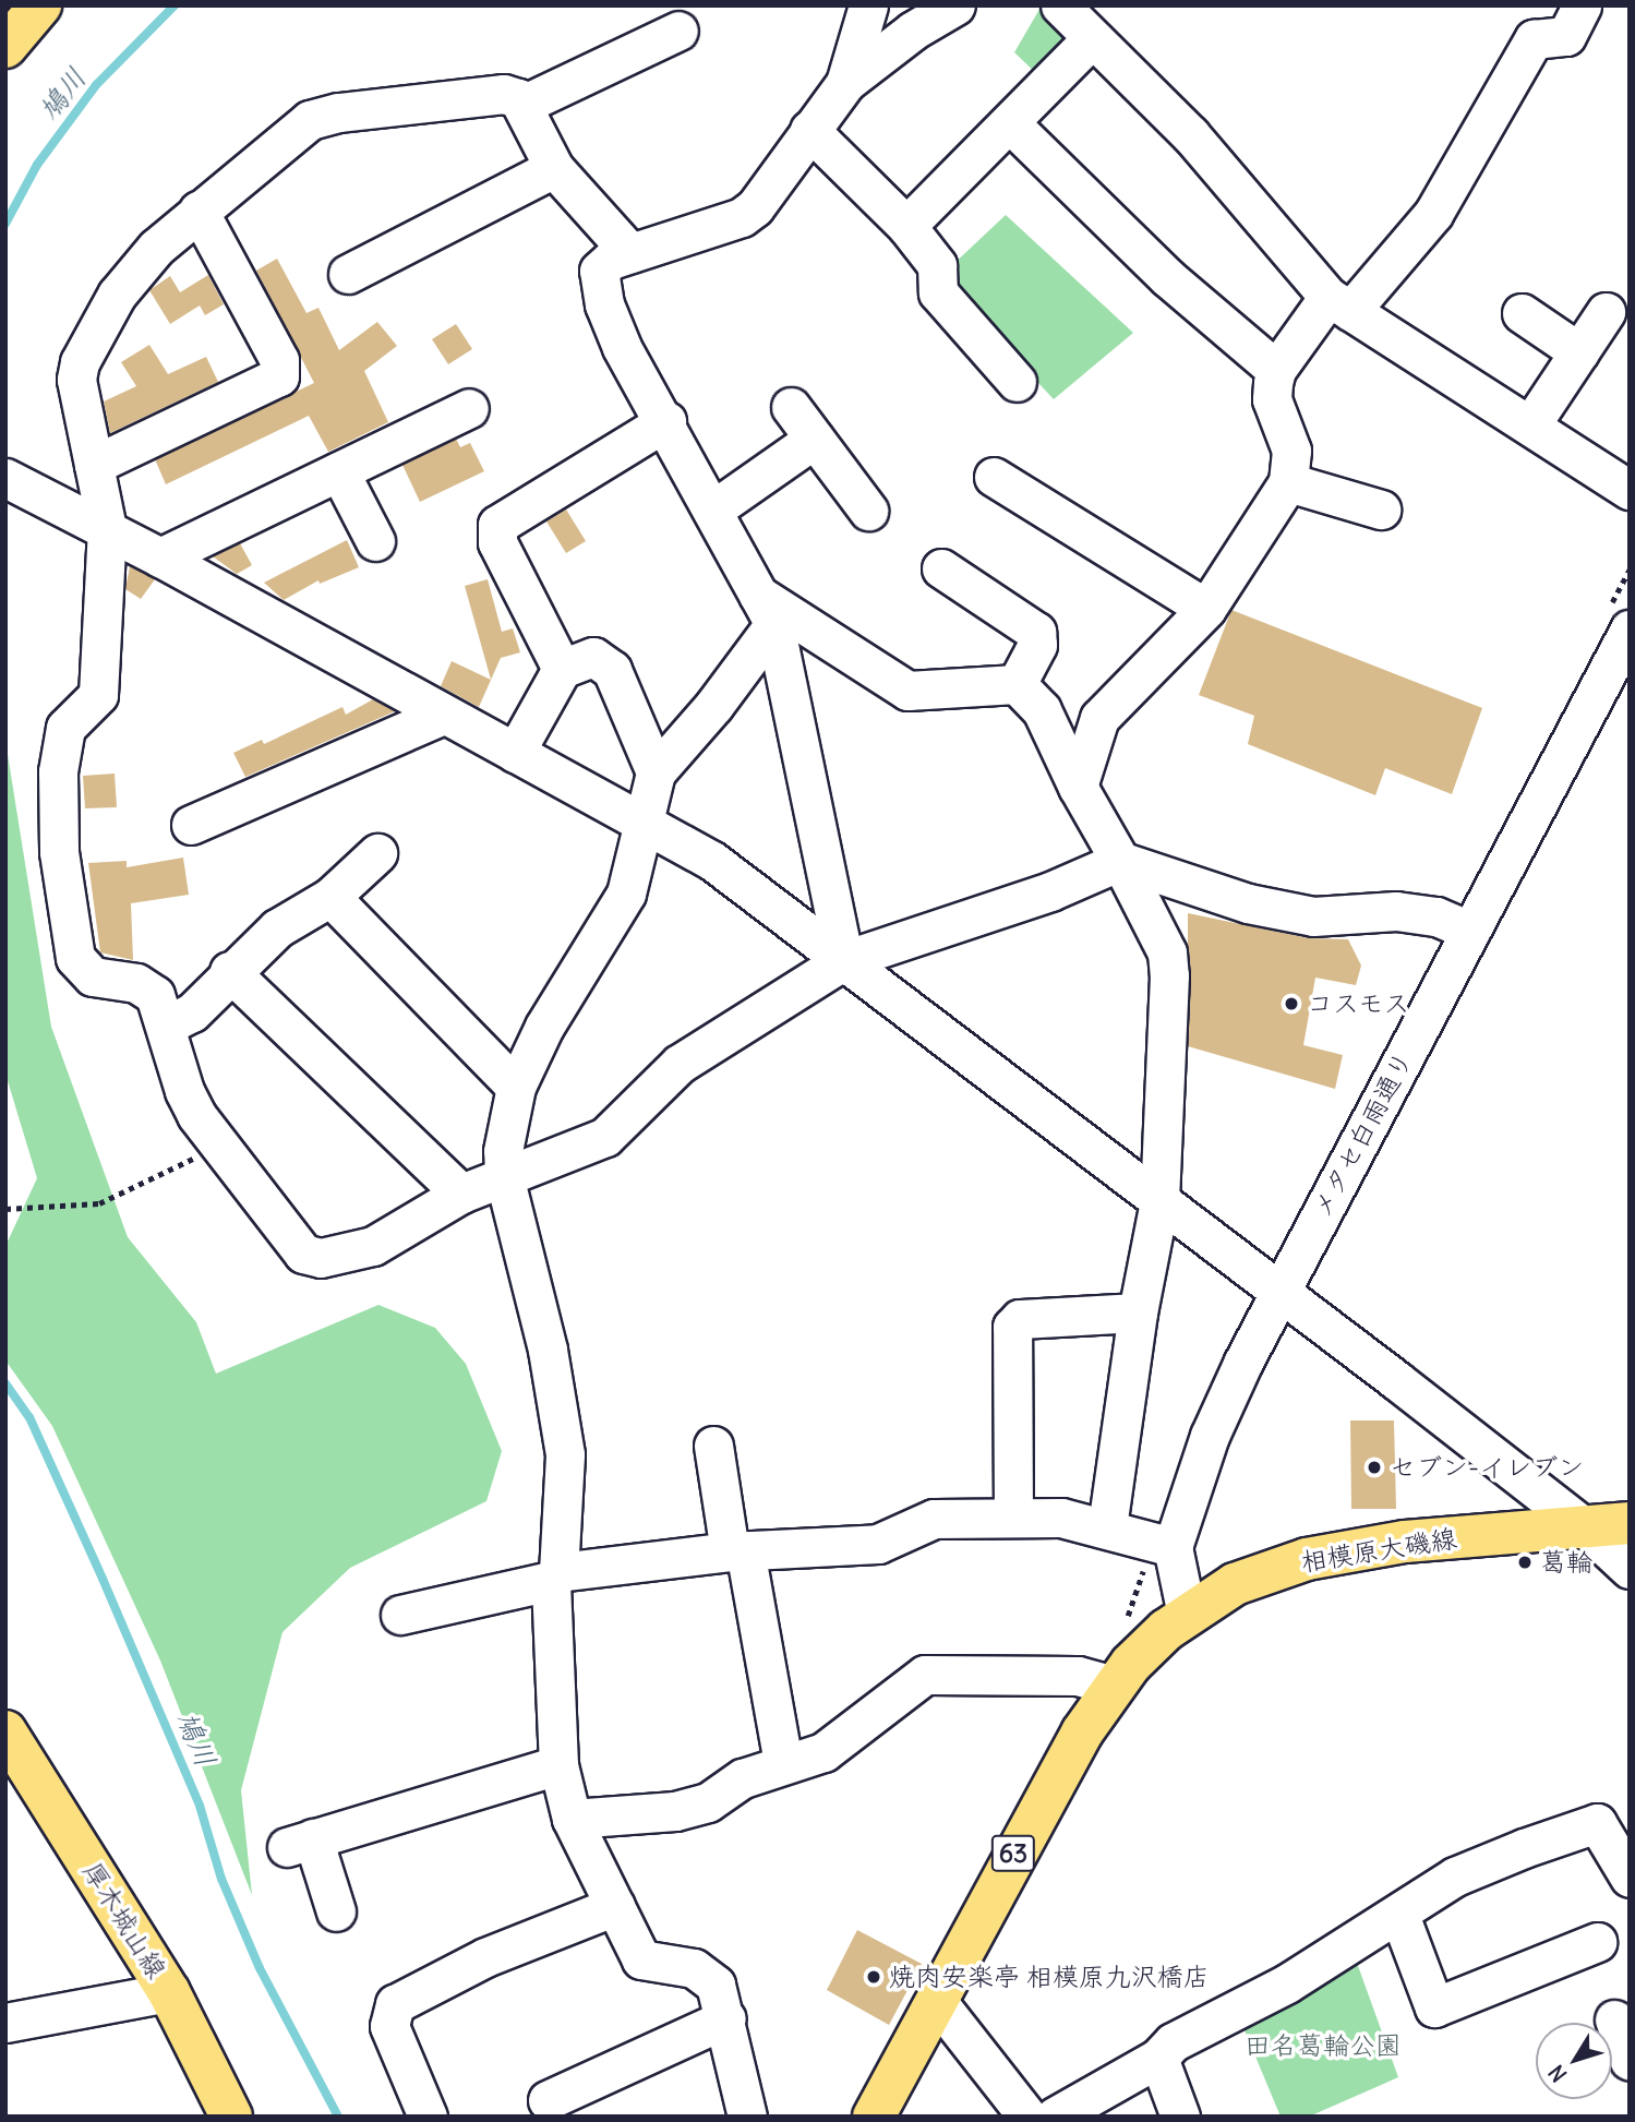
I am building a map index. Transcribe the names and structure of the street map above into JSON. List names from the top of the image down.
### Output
{
  "streets": {
    "main road": ["相模原大磯線", "63", "厚木城山線"],
    "street": ["メタセ白雨通り"]
  },
  "water": ["鳩川"],
  "parks": ["田名葛輪公園"],
  "places": [
    "コスモス",
    "セブン-イレブン",
    "葛輪",
    "焼肉安楽亭 相模原九沢橋店"
  ],
  "north": "bottom left"
}
